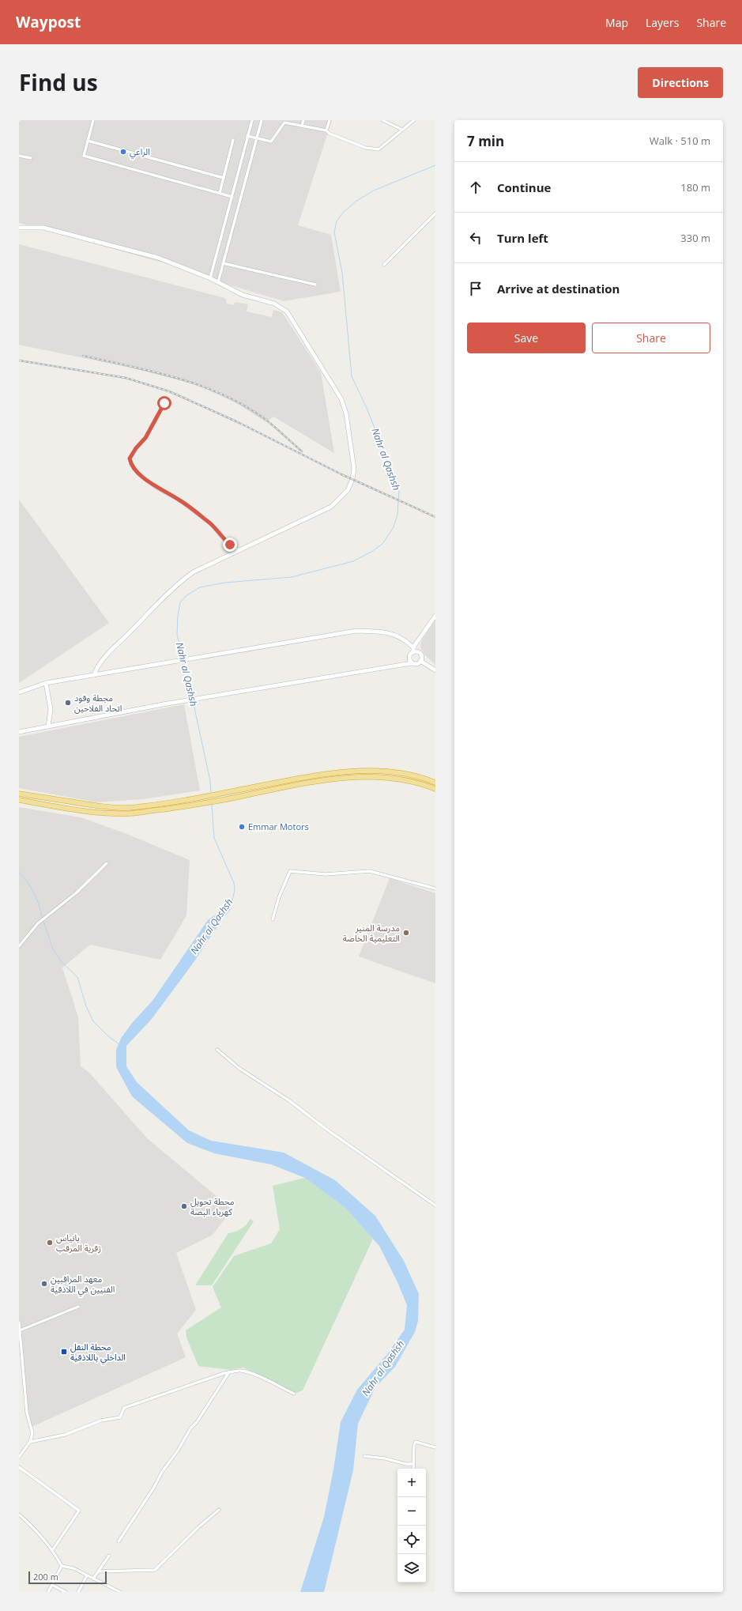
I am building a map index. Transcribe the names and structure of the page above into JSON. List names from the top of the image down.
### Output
{
  "water": ["Nahr al Qashsh"],
  "places": {
    "other": [
      "الراعي",
      "مجطة وقود اتحاد الفلاحين",
      "Emmar Motors",
      "مدرسة المنير التعليمية الخاصة",
      "محطة تحويل كهرباء البصة",
      "بانياس زقرية المرقب",
      "معهد المراقبين الفنيين في اللاذقية"
    ],
    "transit": ["محطة النقل الداخلي باللاذقية"]
  },
  "scale_bar": "200 m",
  "page": {
    "header": "Waypost",
    "nav": ["Map", "Layers", "Share"],
    "title": "Find us",
    "buttons": [
      "Directions",
      ["Save", "Share"]
    ],
    "heading": ["7 min", "Walk · 510 m"],
    "list": [
      ["Continue", "180 m"],
      ["Turn left", "330 m"],
      "Arrive at destination"
    ],
    "map_buttons": ["+", "−"],
    "scale": "200 m"
  }
}
